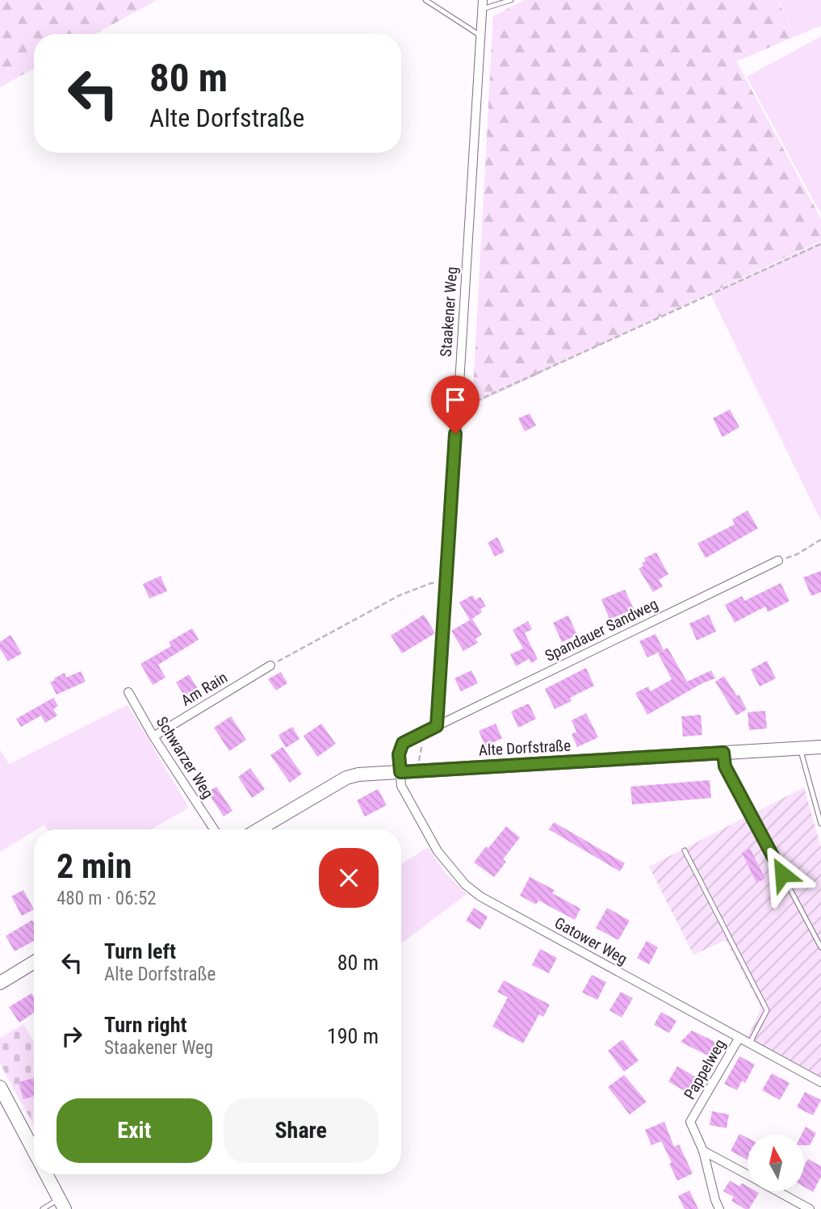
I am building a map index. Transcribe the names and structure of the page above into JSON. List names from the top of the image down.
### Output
{
  "streets": {
    "street": [
      "Staakener Weg",
      "Spandauer Sandweg",
      "Am Rain",
      "Alte Dorfstraße",
      "Schwarzer Weg",
      "Gatower Weg",
      "Pappelweg"
    ]
  },
  "crossings": [
    ["Staakener Weg", "Spandauer Sandweg"],
    ["Am Rain", "Schwarzer Weg"],
    ["Alte Dorfstraße", "Gatower Weg"],
    ["Gatower Weg", "Pappelweg"]
  ],
  "north": "top",
  "page": {
    "turn": ["80 m", "Alte Dorfstraße"],
    "heading": ["2 min", "480 m · 06:52"],
    "list": [
      {
        "name": "Turn left",
        "note": "Alte Dorfstraße",
        "value": "80 m"
      },
      {
        "name": "Turn right",
        "note": "Staakener Weg",
        "value": "190 m"
      }
    ],
    "buttons": ["Exit", "Share"]
  }
}
